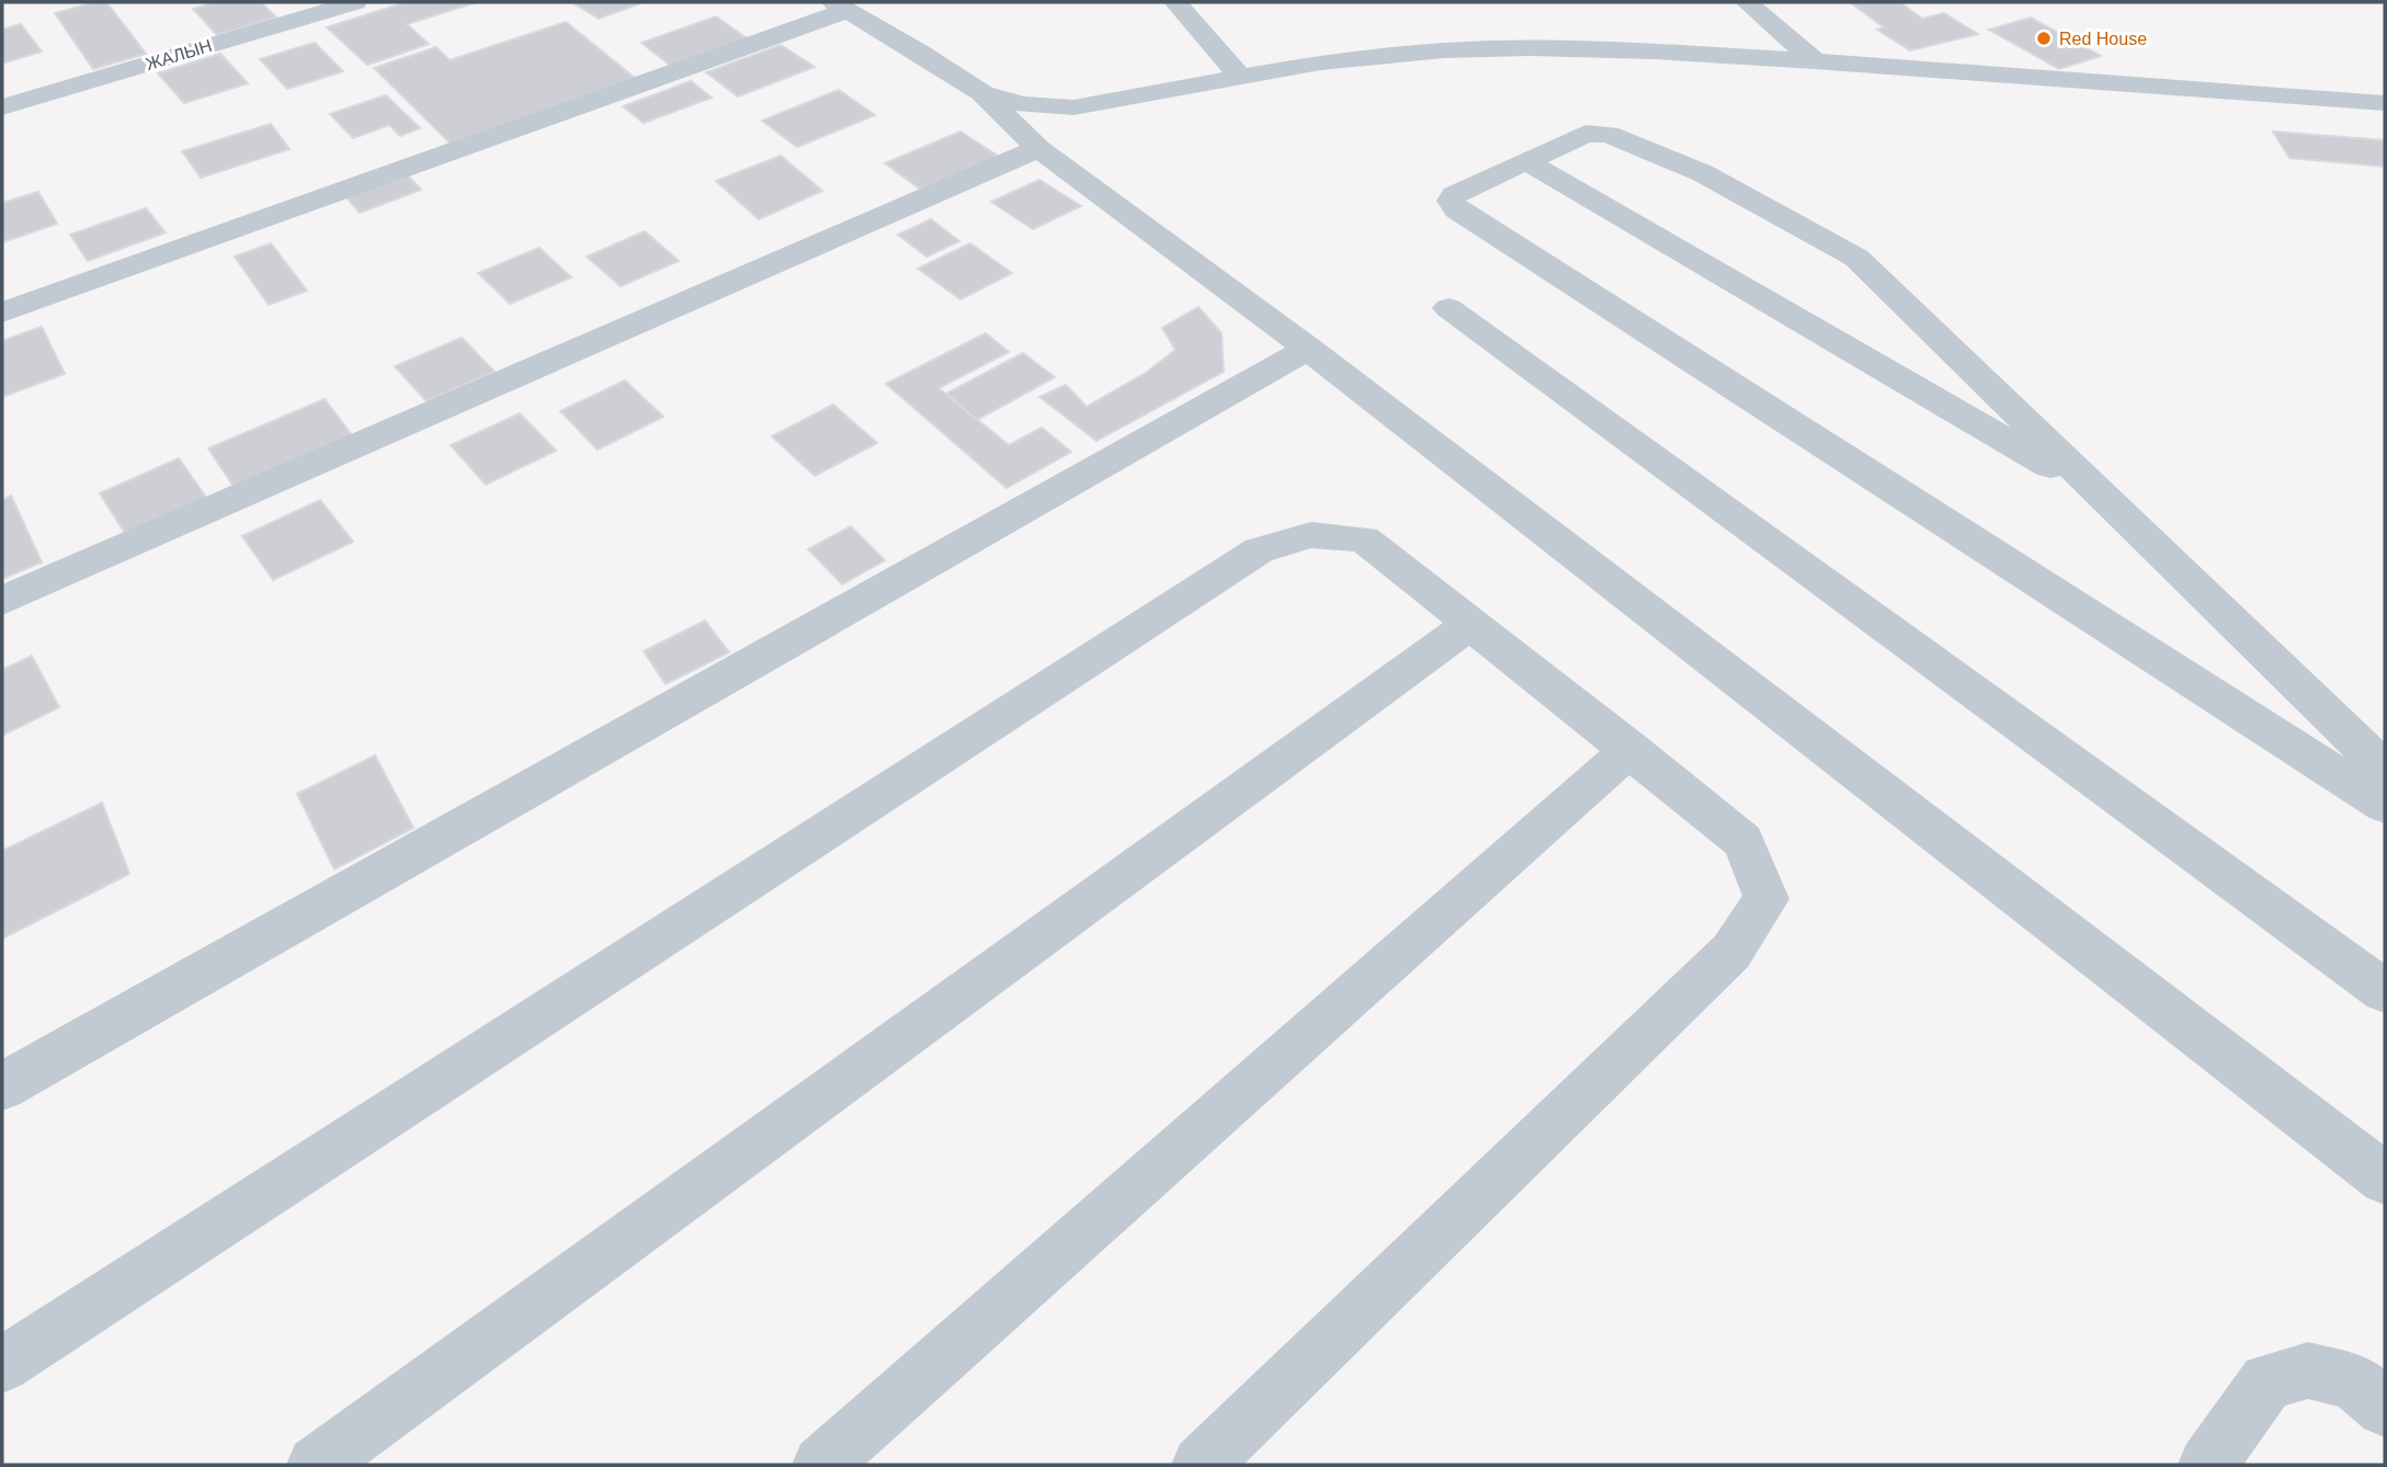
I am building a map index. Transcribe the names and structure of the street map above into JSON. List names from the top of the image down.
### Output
{
  "streets": {
    "street": ["ЖАЛЫН"]
  },
  "places": ["Red House"]
}
